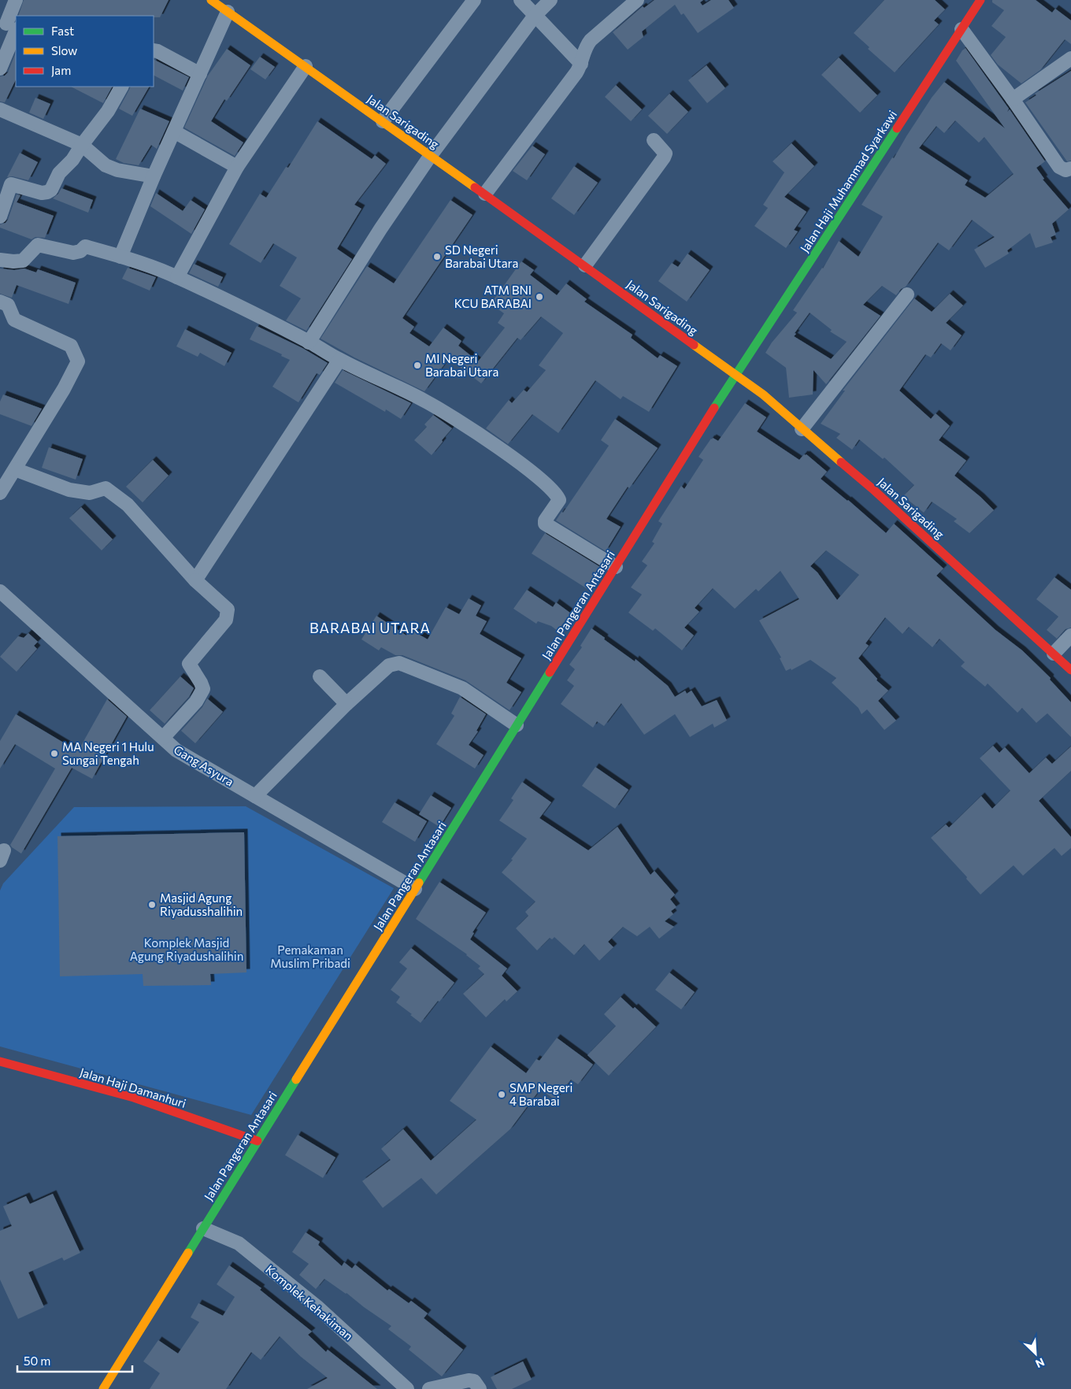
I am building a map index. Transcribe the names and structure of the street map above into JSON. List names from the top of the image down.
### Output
{
  "streets": {
    "main road": [
      "Jalan Sarigading",
      "Jalan Haji Muhammad Syarkawi",
      "Jalan Pangeran Antasari",
      "Jalan Haji Damanhuri"
    ],
    "street": ["Gang Asyura", "Komplek Kehakiman"]
  },
  "crossings": [
    ["Jalan Sarigading", "Jalan Haji Muhammad Syarkawi"],
    ["Jalan Sarigading", "Jalan Pangeran Antasari"],
    ["Jalan Haji Muhammad Syarkawi", "Jalan Pangeran Antasari"],
    ["Jalan Pangeran Antasari", "Gang Asyura"],
    ["Jalan Pangeran Antasari", "Jalan Haji Damanhuri"],
    ["Jalan Pangeran Antasari", "Komplek Kehakiman"]
  ],
  "districts": ["BARABAI UTARA"],
  "parks": ["Komplek Masjid Agung Riyadushalihin", "Pemakaman Muslim Pribadi"],
  "places": [
    "SD Negeri Barabai Utara",
    "ATM BNI KCU BARABAI",
    "MI Negeri Barabai Utara",
    "MA Negeri 1 Hulu Sungai Tengah",
    "Masjid Agung Riyadusshalihin",
    "SMP Negeri 4 Barabai"
  ],
  "legend": ["Fast", "Slow", "Jam"],
  "scale_bar": "50 m",
  "north": "bottom right"
}
